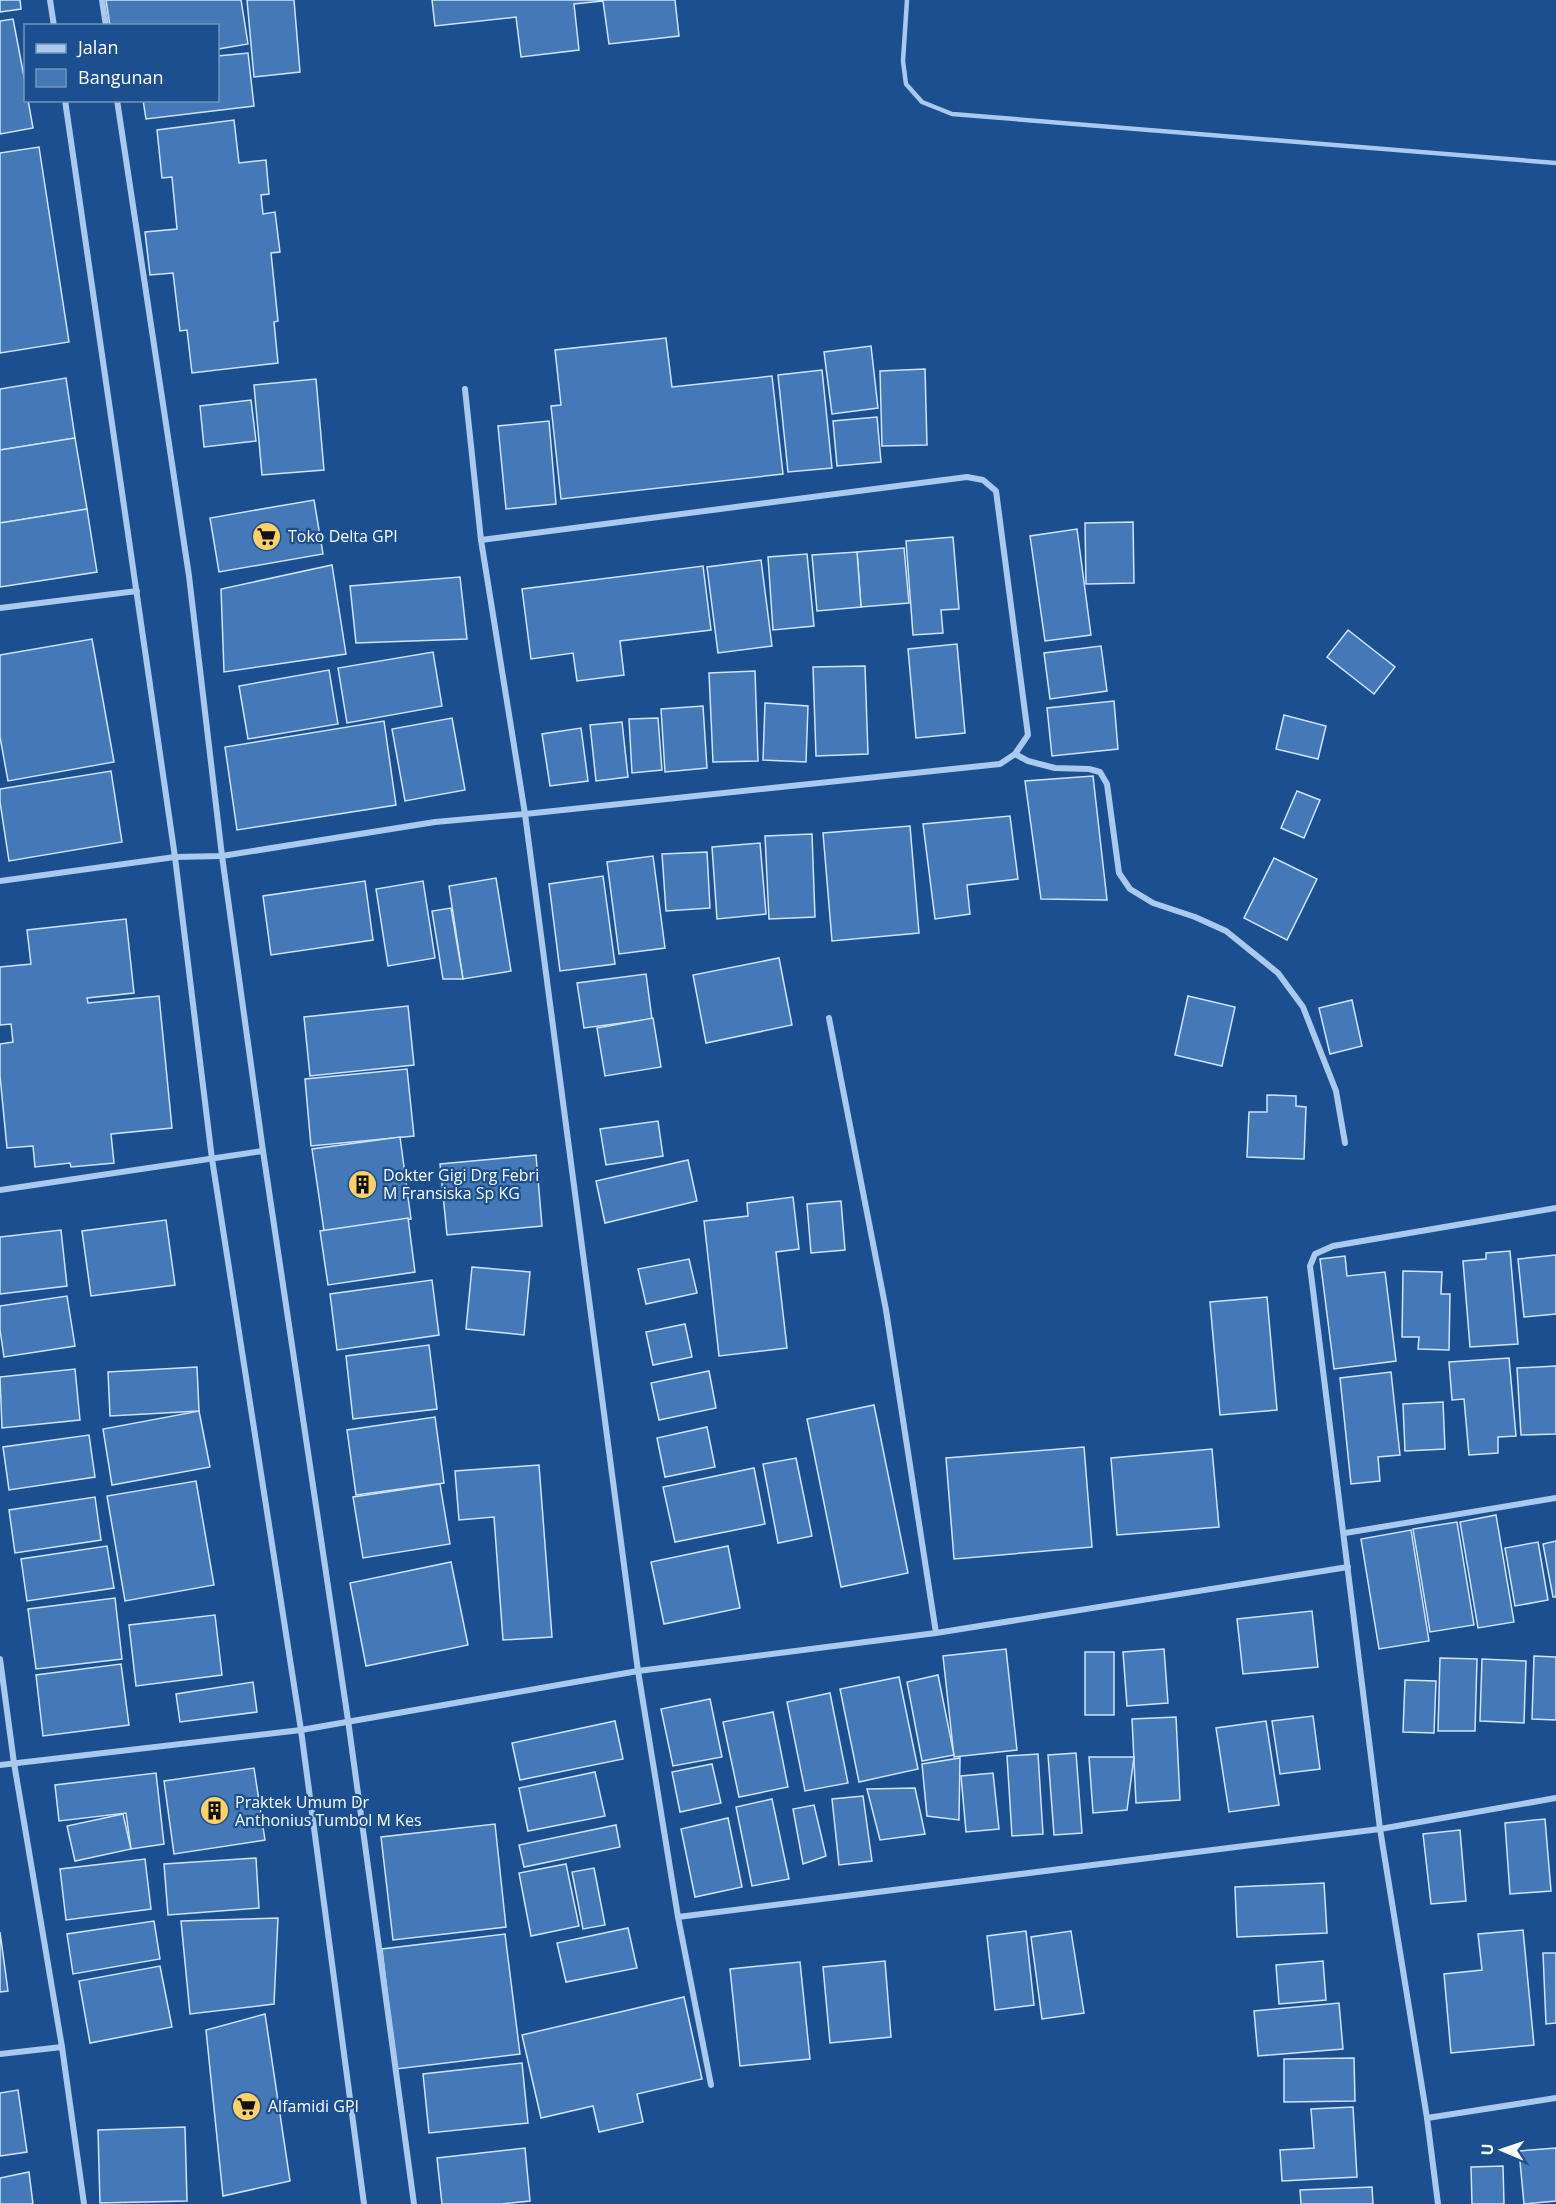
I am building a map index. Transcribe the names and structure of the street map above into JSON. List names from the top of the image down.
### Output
{
  "places": {
    "supermarket": ["Toko Delta GPI", "Alfamidi GPI"],
    "building": ["Dokter Gigi Drg Febri M Fransiska Sp KG", "Praktek Umum Dr Anthonius Tumbol M Kes"]
  },
  "legend": ["Jalan", "Bangunan"],
  "north": "left"
}
